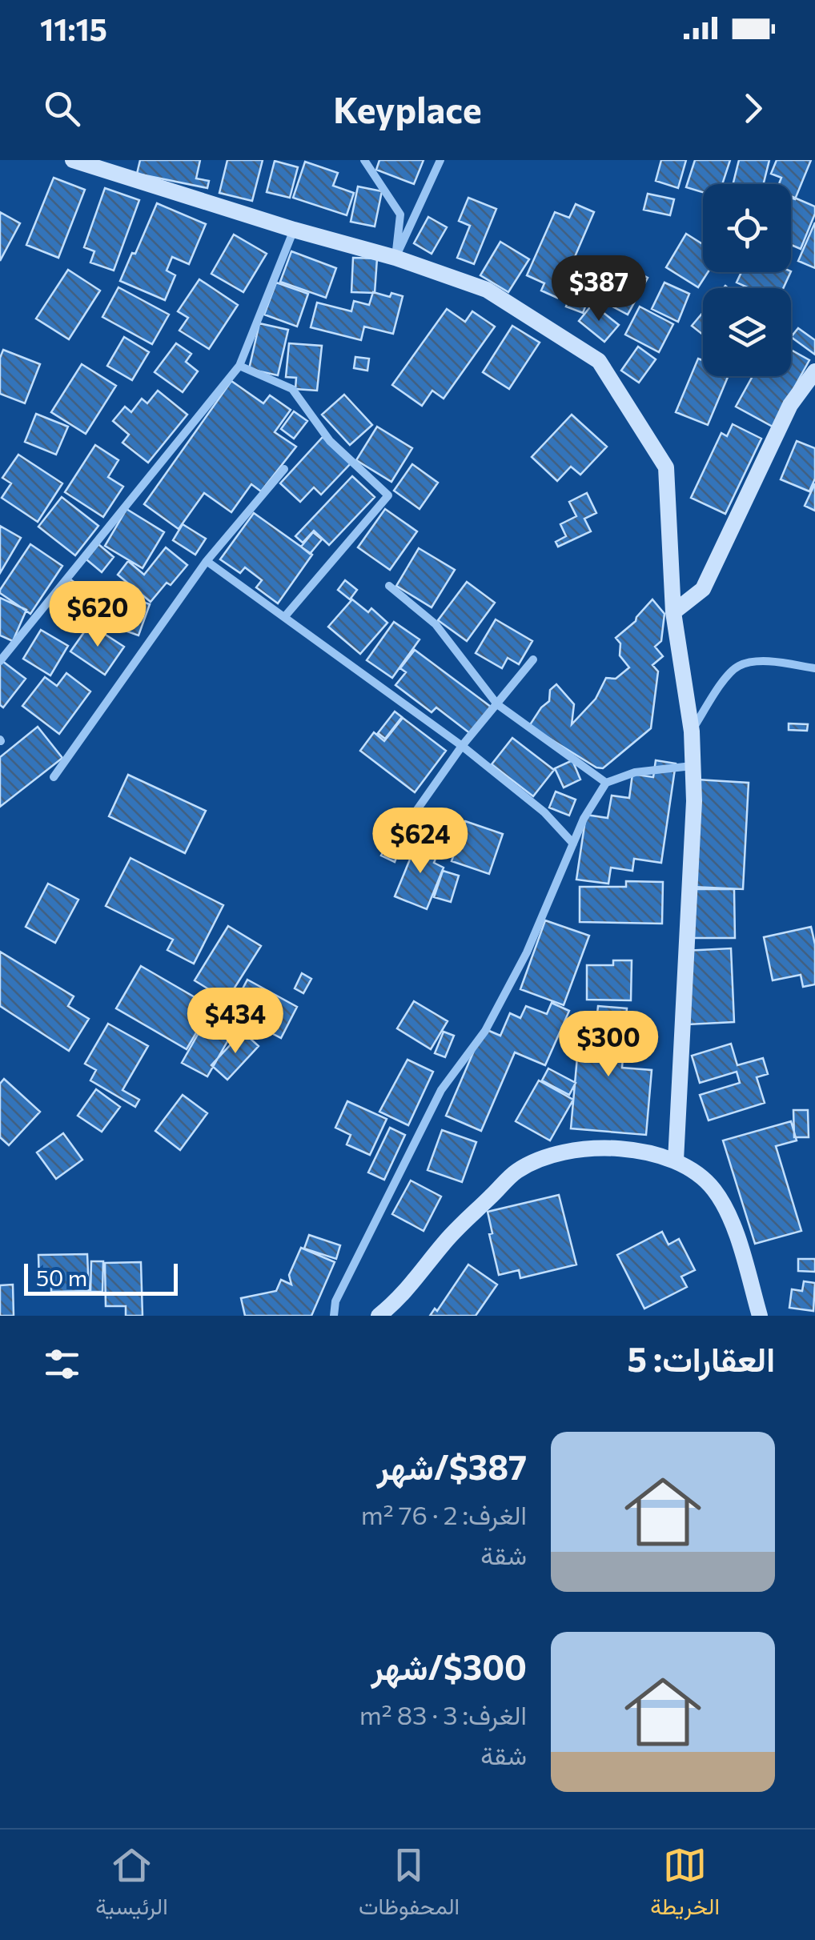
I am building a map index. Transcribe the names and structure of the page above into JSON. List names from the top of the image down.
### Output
{
  "scale_bar": "50 m",
  "page": {
    "status": "11:15",
    "header": "Keyplace",
    "price": [
      "$387",
      "$620",
      "$624",
      "$434",
      "$300"
    ],
    "scale": "50 m",
    "heading": "العقارات: 5",
    "list": [
      {
        "name": "$387/شهر",
        "note": "الغرف: 2 · 76 m² · شقة"
      },
      {
        "name": "$300/شهر",
        "note": "الغرف: 3 · 83 m² · شقة"
      }
    ],
    "tabs": ["الخريطة", "المحفوظات", "الرئيسية"]
  }
}
